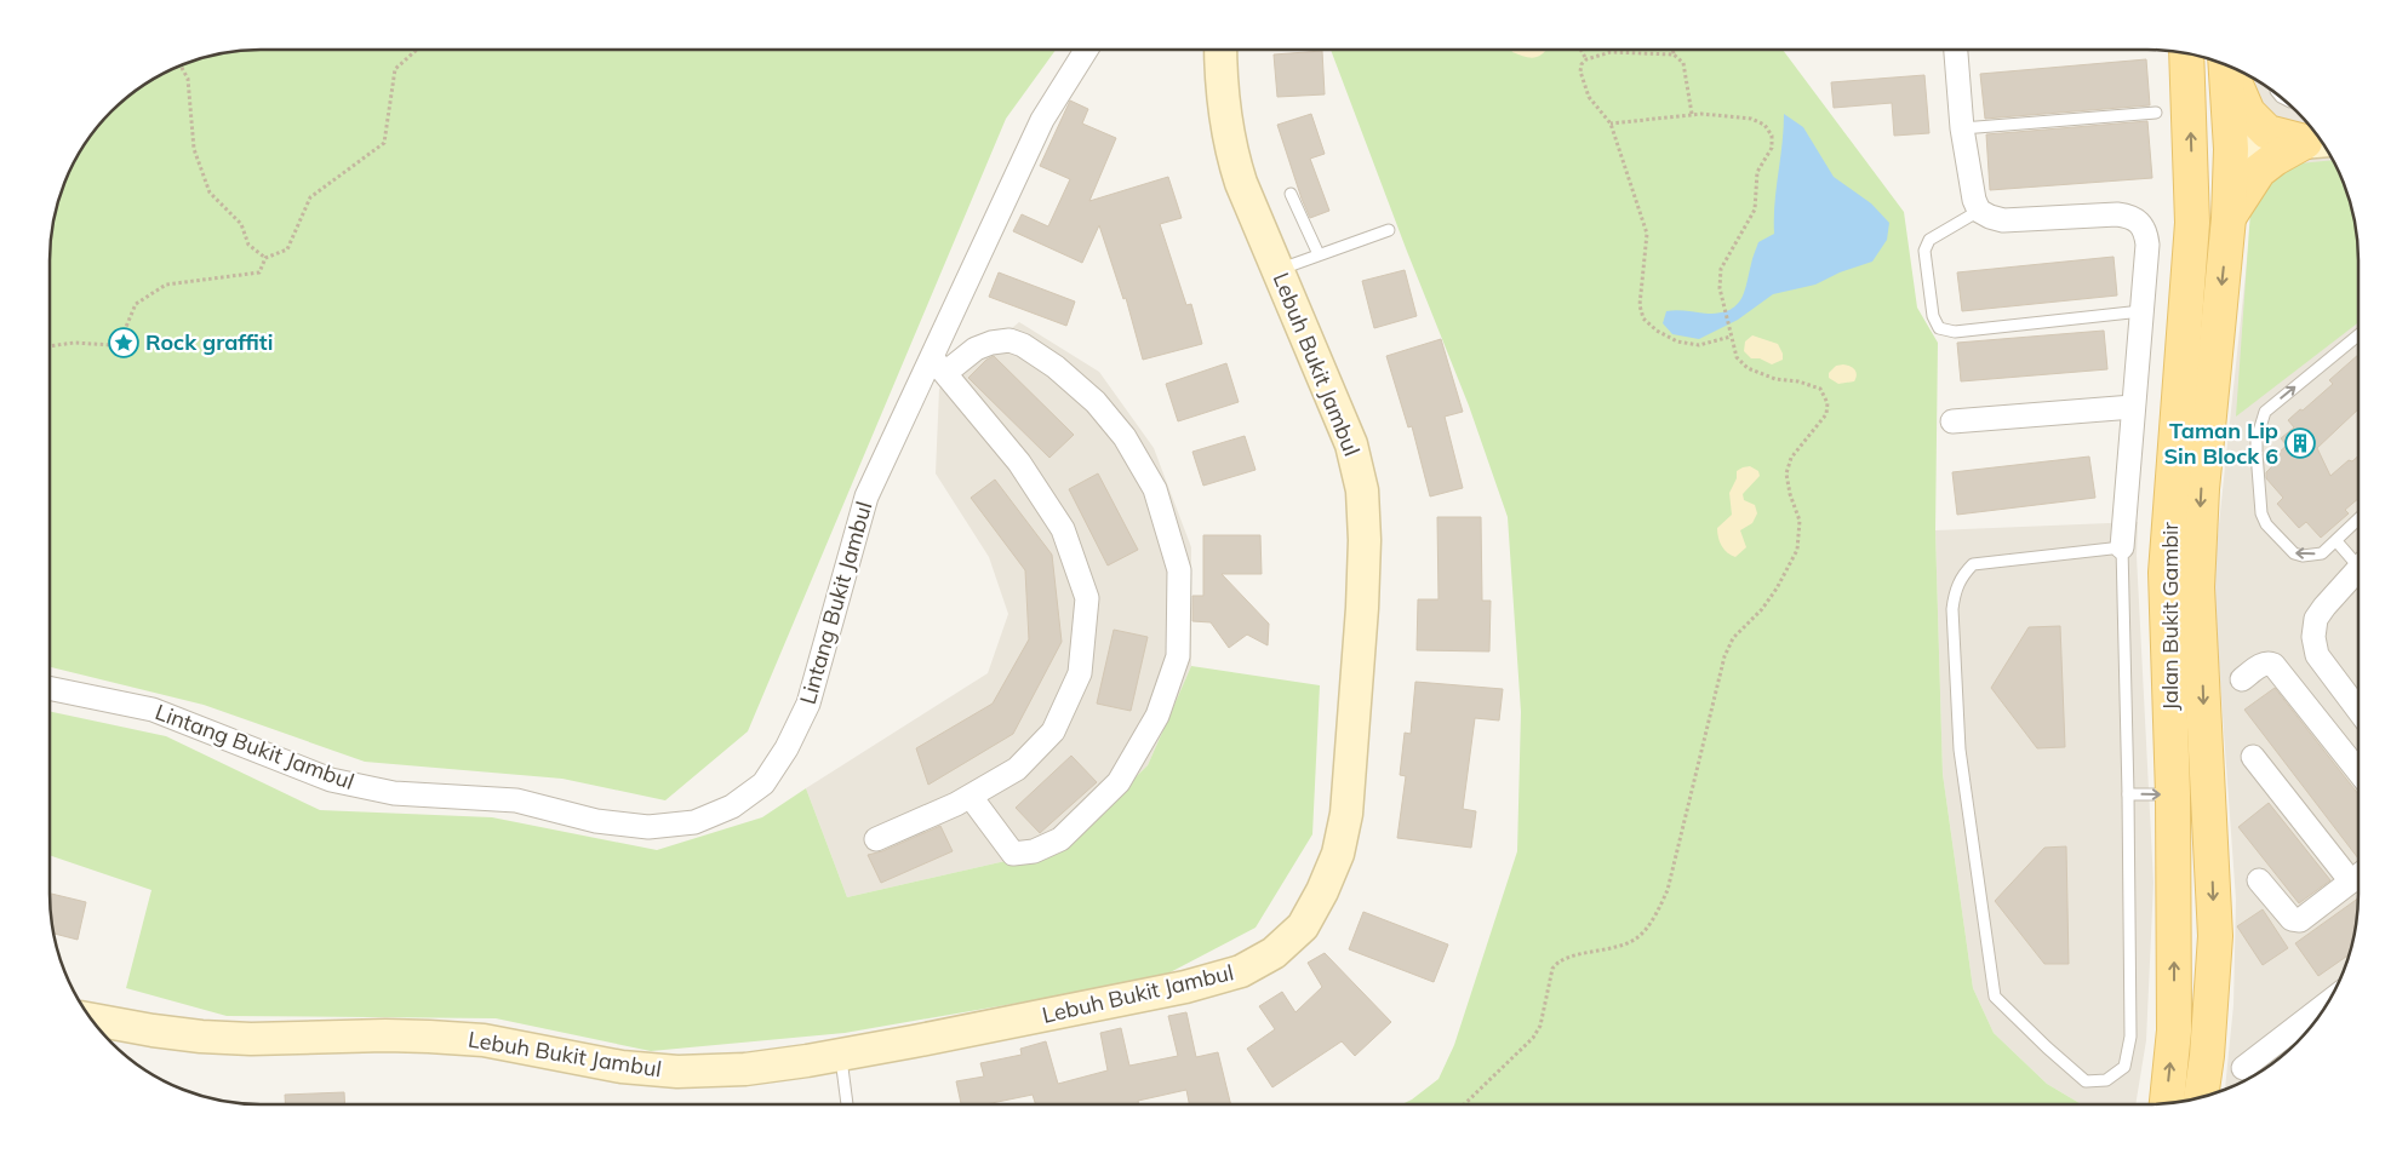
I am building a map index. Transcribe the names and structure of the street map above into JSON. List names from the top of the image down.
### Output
{
  "streets": {
    "main road": ["Lebuh Bukit Jambul", "Jalan Bukit Gambir"],
    "street": ["Lintang Bukit Jambul"]
  },
  "places": {
    "place": ["Rock graffiti"],
    "building": ["Taman Lip Sin Block 6"]
  }
}
